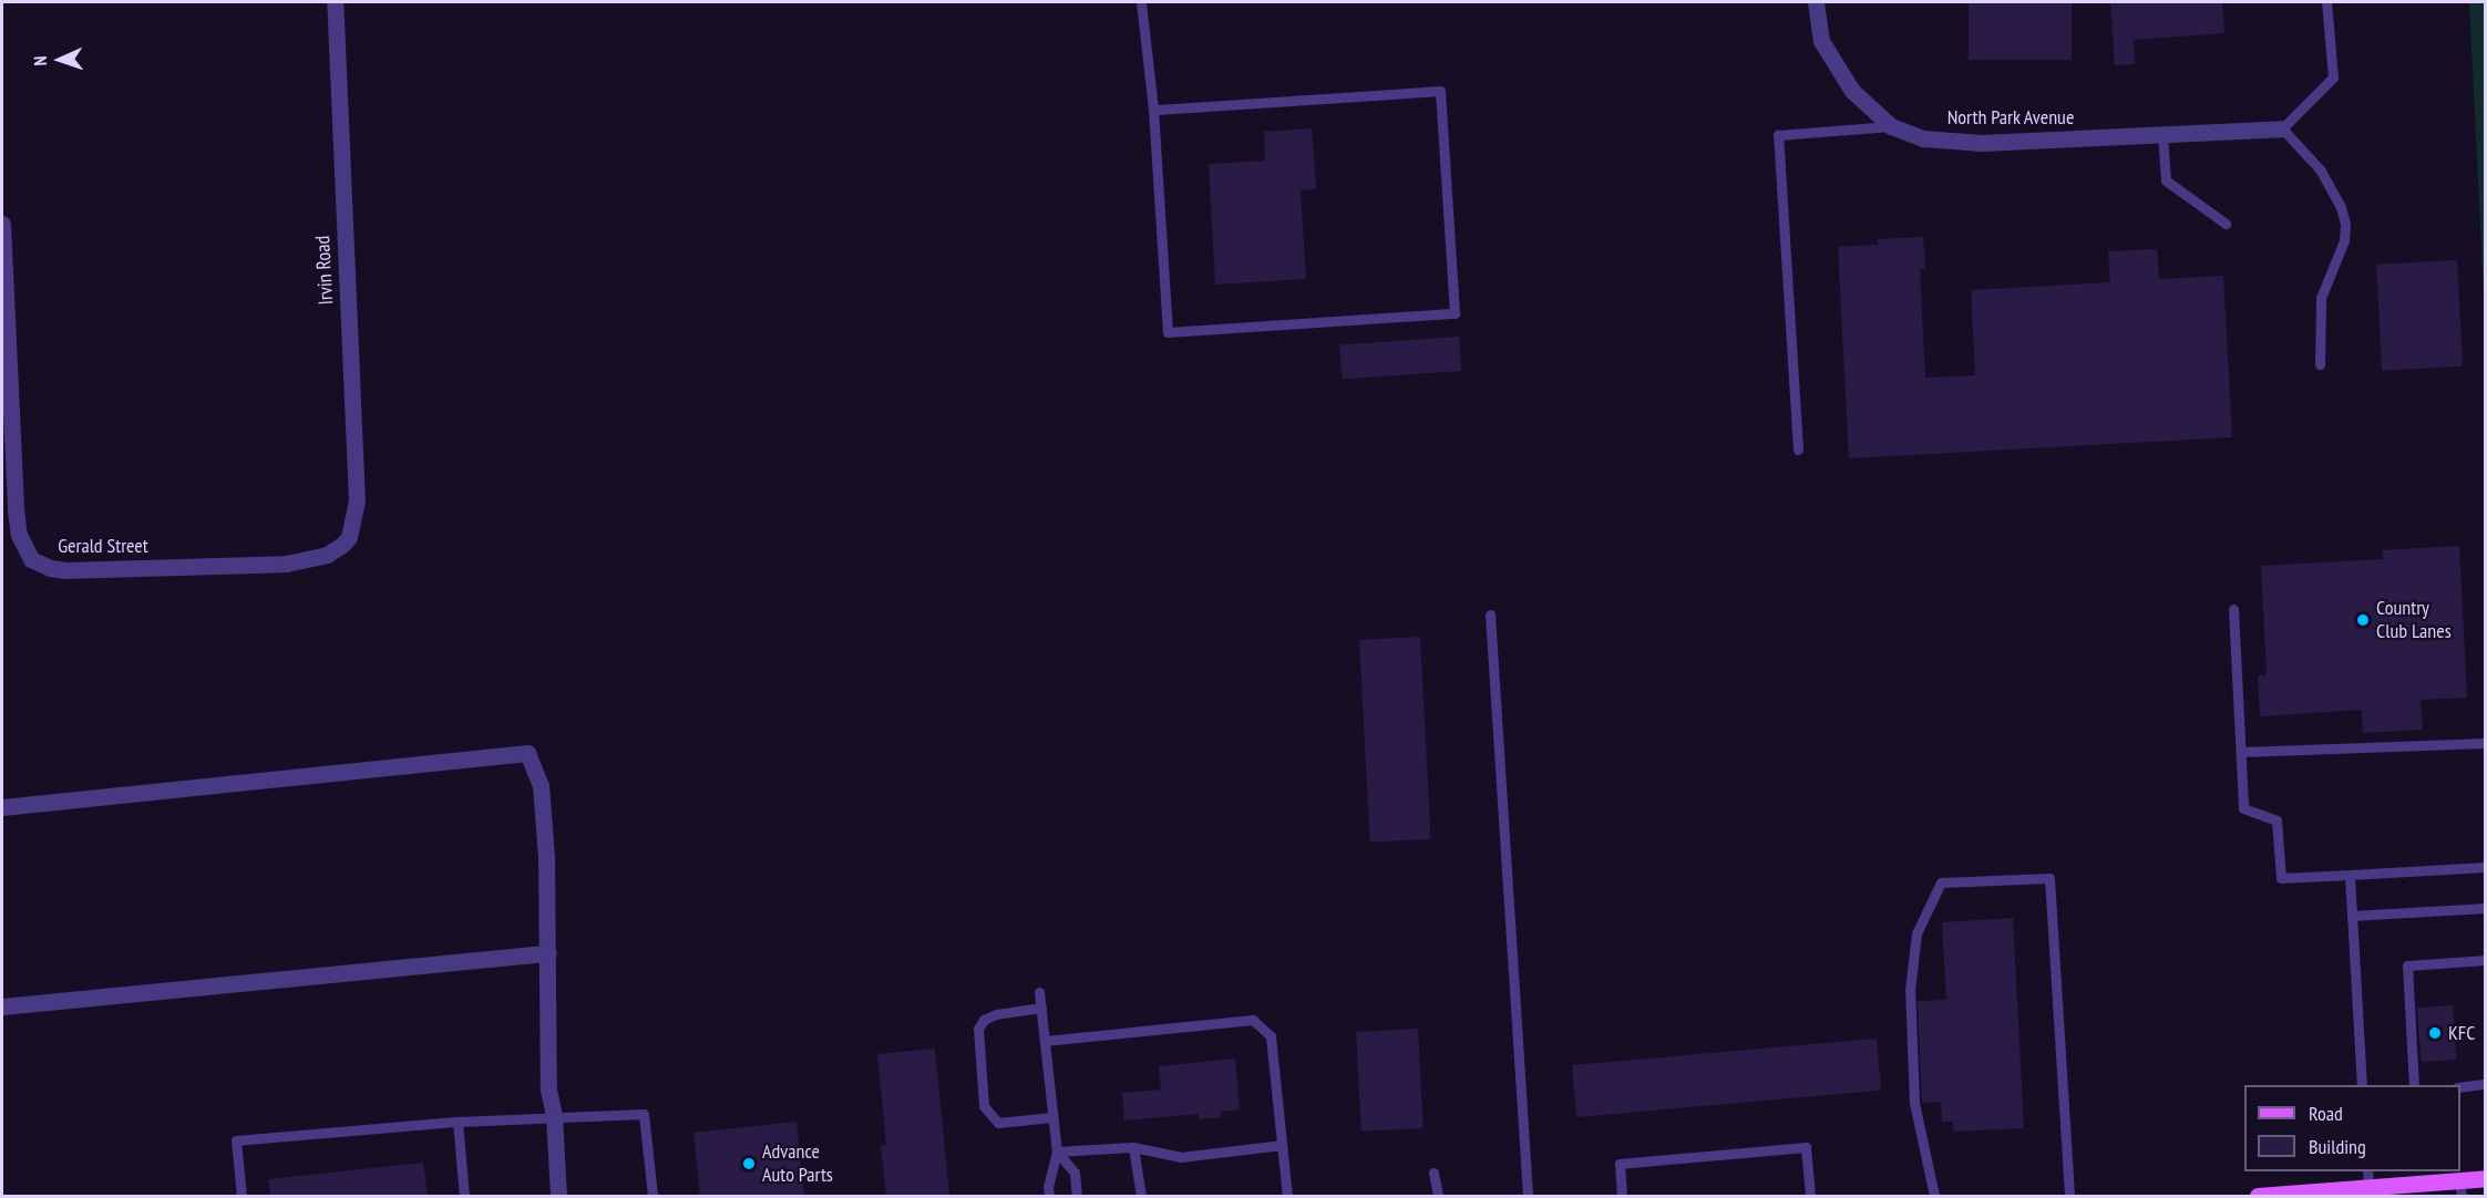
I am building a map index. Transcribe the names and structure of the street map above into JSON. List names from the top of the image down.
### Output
{
  "streets": {
    "street": ["North Park Avenue", "Irvin Road", "Gerald Street"]
  },
  "crossings": [
    ["Irvin Road", "Gerald Street"]
  ],
  "places": ["Country Club Lanes", "KFC", "Advance Auto Parts"],
  "legend": ["Road", "Building"],
  "north": "left"
}
